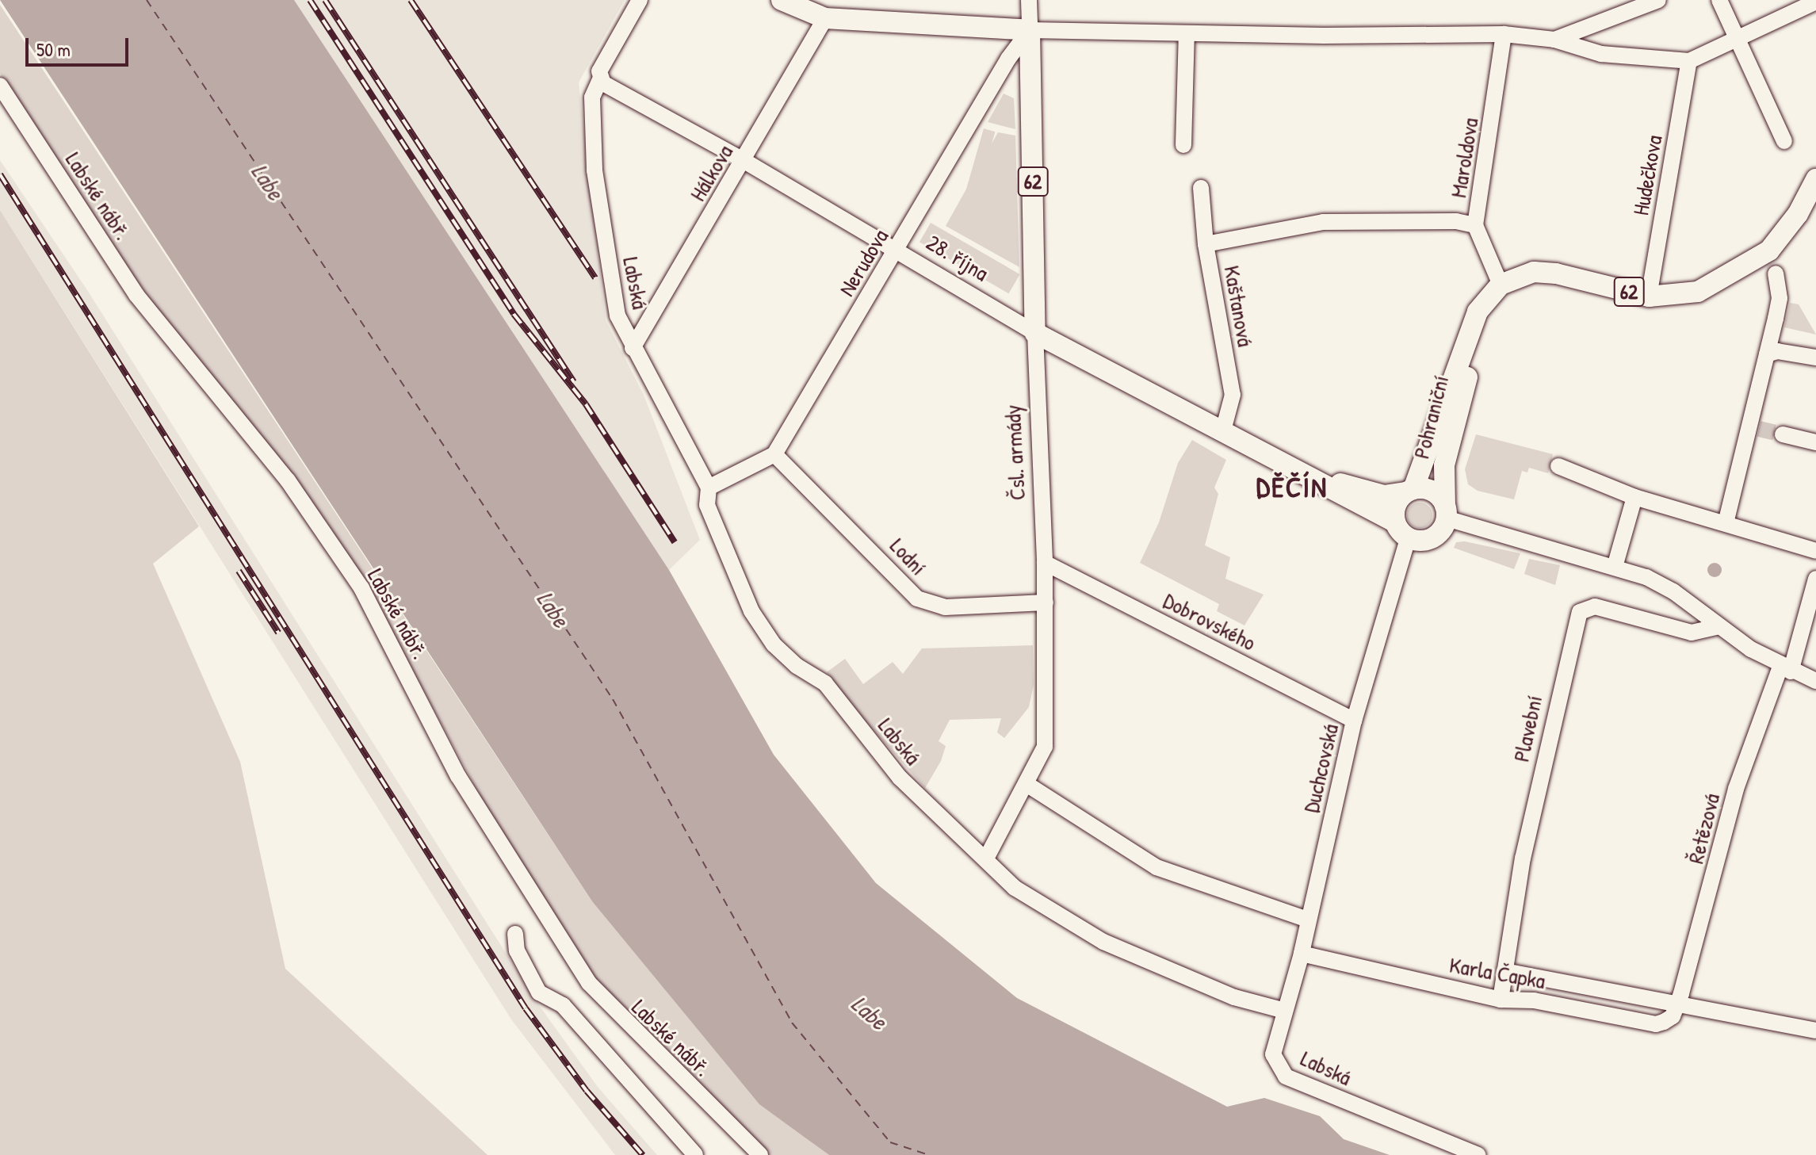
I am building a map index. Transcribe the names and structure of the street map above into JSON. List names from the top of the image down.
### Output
{
  "streets": {
    "main road": [
      "62",
      "28. října",
      "Pohraniční",
      "Čsl. armády"
    ],
    "street": [
      "Maroldova",
      "Hálkova",
      "Hudečkova",
      "Labské nábř.",
      "Nerudova",
      "Labská",
      "Kaštanová",
      "Lodní",
      "Dobrovského",
      "Plavební",
      "Duchcovská",
      "Řetězová",
      "Karla Čapka"
    ]
  },
  "crossings": [
    ["Maroldova", "Pohraniční"],
    ["Hálkova", "28. října"],
    ["Hálkova", "Labská"],
    ["Hudečkova", "Pohraniční"],
    ["28. října", "Nerudova"],
    ["28. října", "Labská"],
    ["28. října", "Kaštanová"],
    ["28. října", "Pohraniční"],
    ["28. října", "Čsl. armády"],
    ["28. října", "Duchcovská"],
    ["Nerudova", "Čsl. armády"],
    ["Nerudova", "Lodní"],
    ["Labská", "Čsl. armády"],
    ["Labská", "Duchcovská"],
    ["Pohraniční", "Duchcovská"],
    ["Čsl. armády", "Lodní"],
    ["Čsl. armády", "Dobrovského"],
    ["Dobrovského", "Duchcovská"],
    ["Plavební", "Karla Čapka"],
    ["Duchcovská", "Karla Čapka"],
    ["Řetězová", "Karla Čapka"]
  ],
  "districts": ["DĚČÍN"],
  "water": ["Labe"],
  "scale_bar": "50 m"
}
